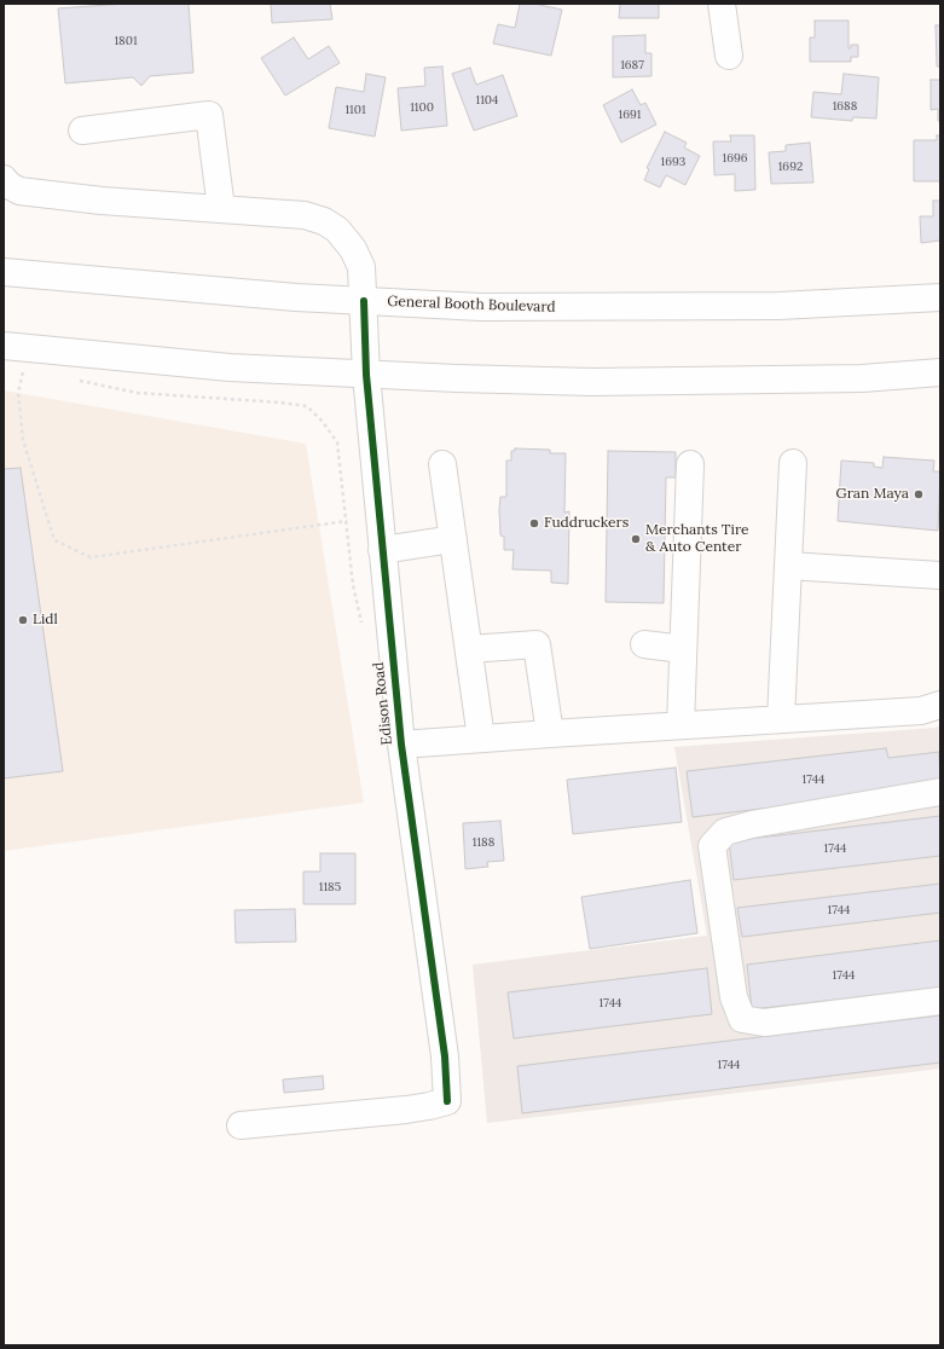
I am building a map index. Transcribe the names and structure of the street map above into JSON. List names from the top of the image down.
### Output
{
  "streets": {
    "main road": ["General Booth Boulevard", "Edison Road"]
  },
  "crossings": [
    ["General Booth Boulevard", "Edison Road"]
  ],
  "places": [
    "Gran Maya",
    "Fuddruckers",
    "Merchants Tire & Auto Center",
    "Lidl"
  ],
  "house_numbers": [
    "1801",
    "1687",
    "1104",
    "1688",
    "1100",
    "1101",
    "1691",
    "1696",
    "1693",
    "1692",
    "1744",
    "1188",
    "1744",
    "1185",
    "1744",
    "1744",
    "1744",
    "1744"
  ]
}
